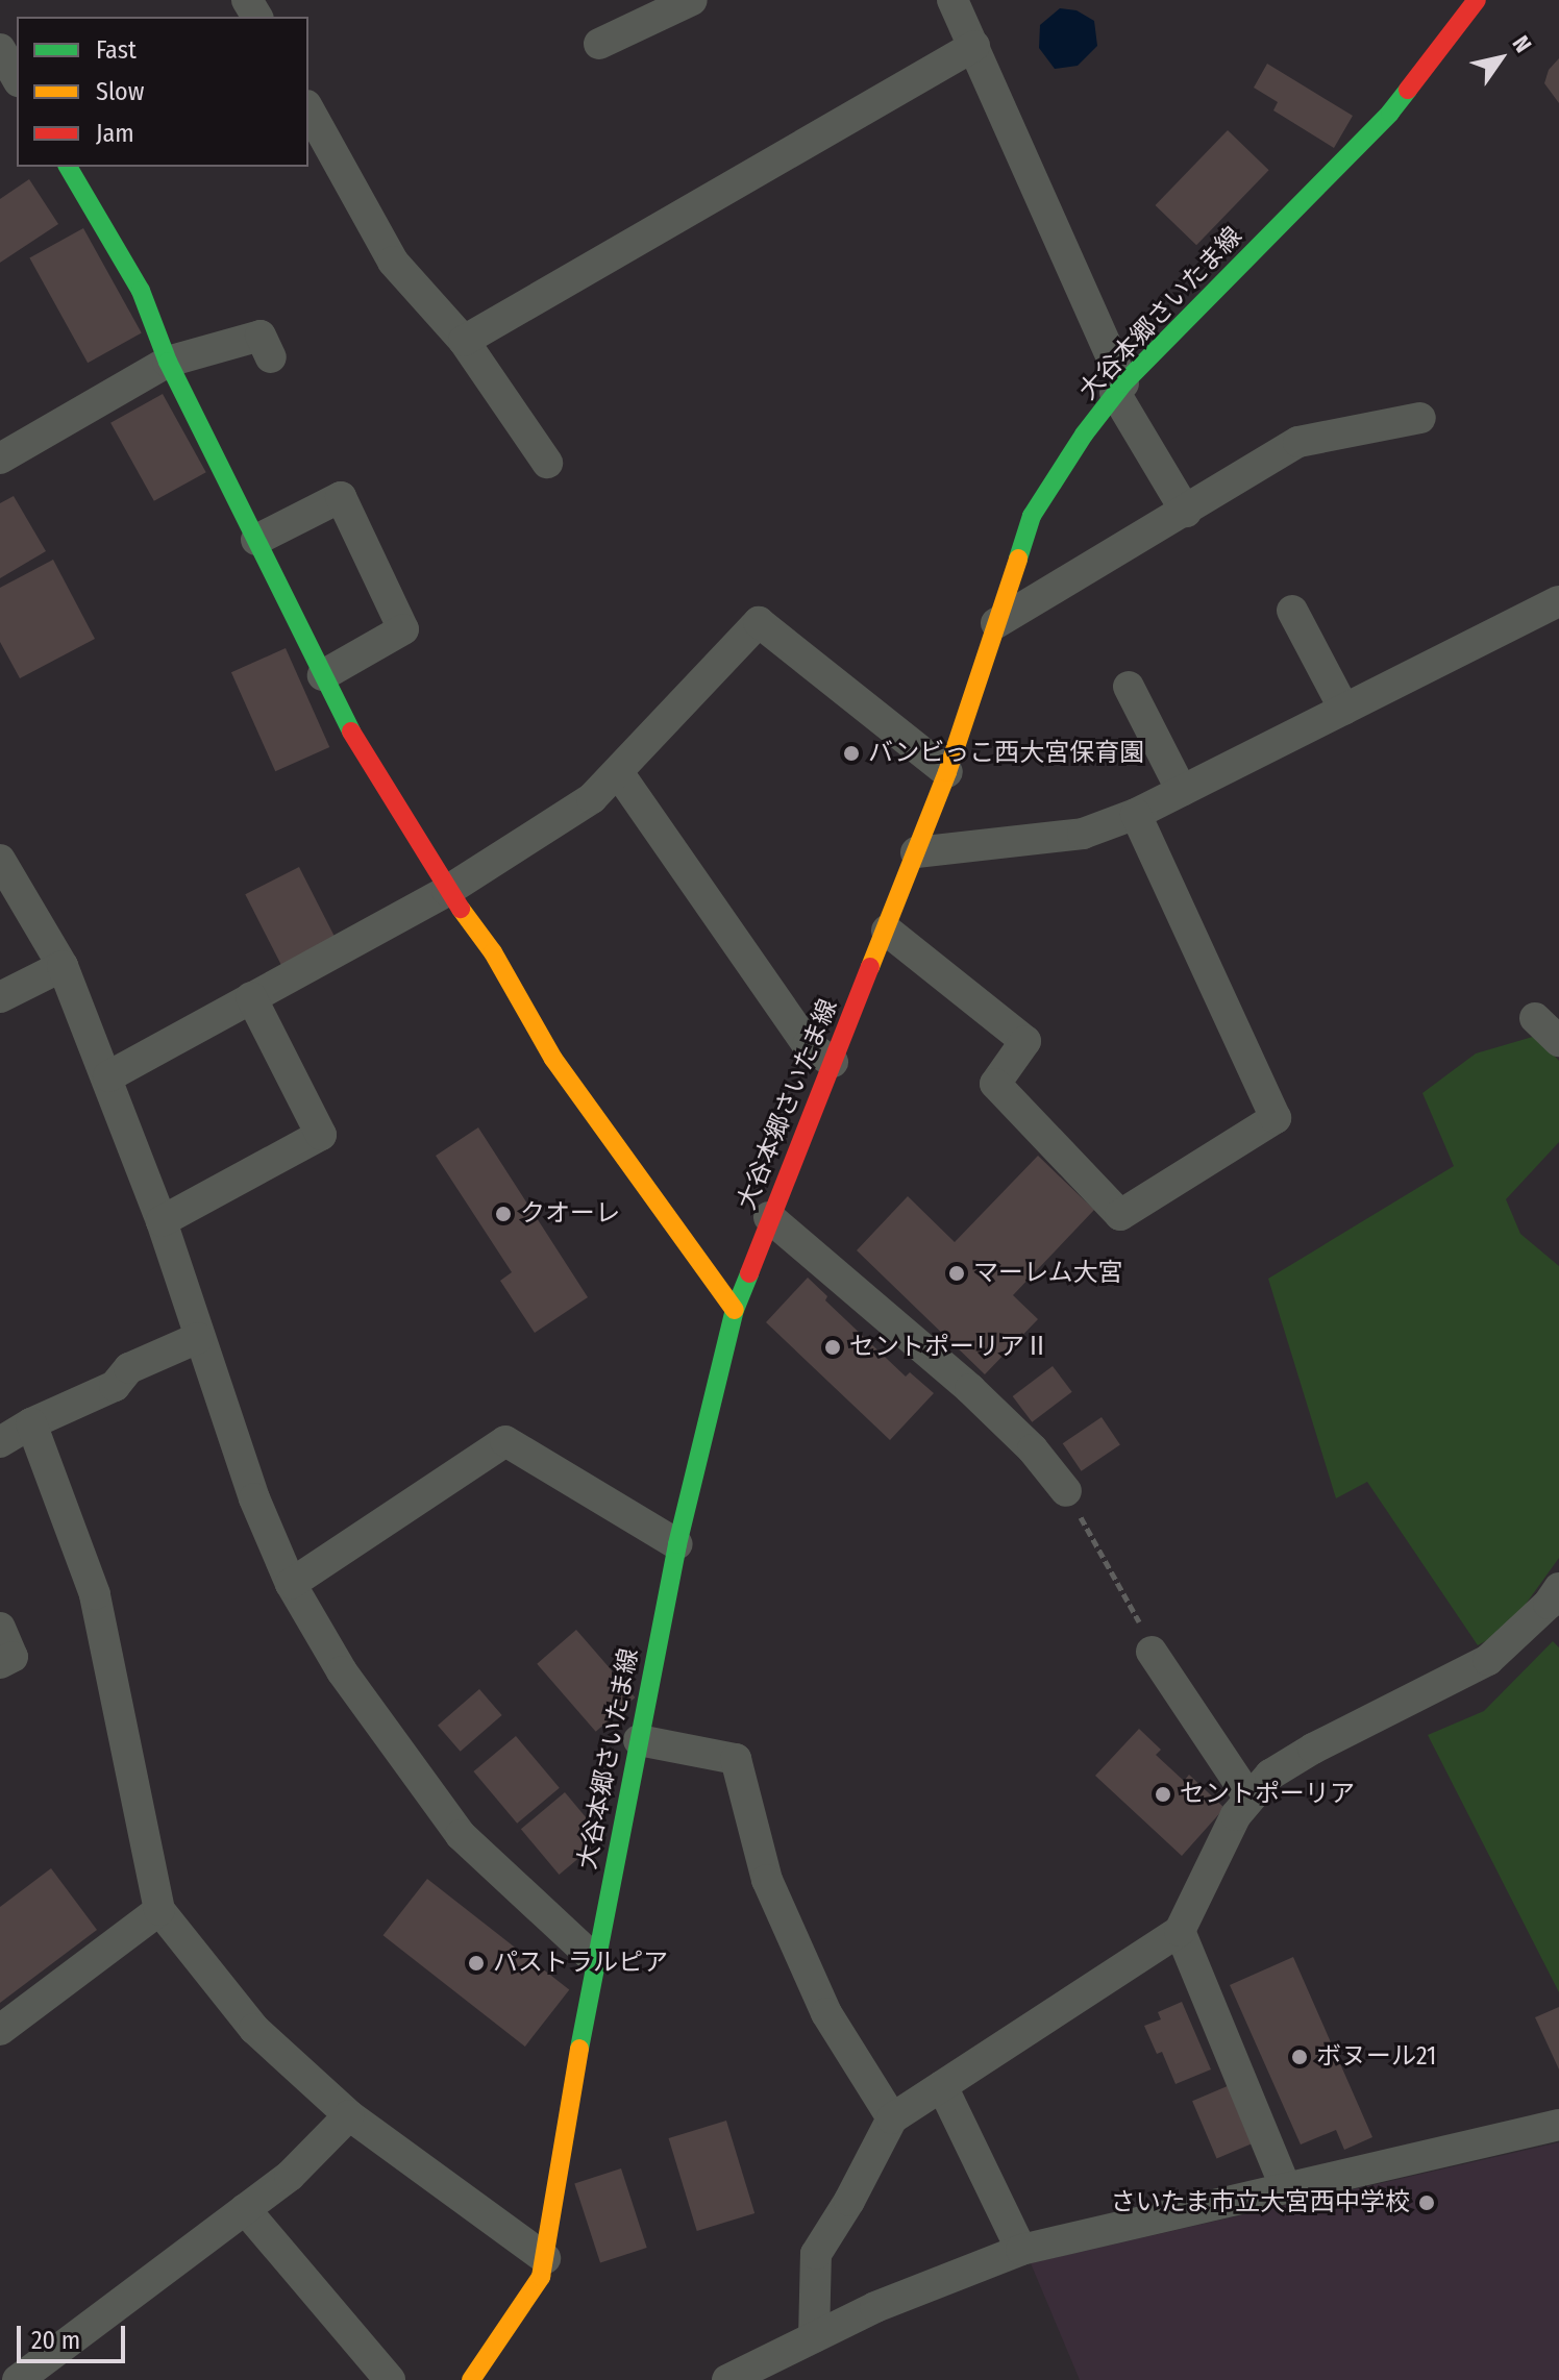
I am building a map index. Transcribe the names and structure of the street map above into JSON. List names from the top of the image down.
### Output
{
  "streets": {
    "main road": ["大谷本郷さいたま線"]
  },
  "places": [
    "バンビっこ西大宮保育園",
    "クオーレ",
    "マーレム大宮",
    "セントポーリアⅡ",
    "セントポーリア",
    "パストラルピア",
    "ボヌール21",
    "さいたま市立大宮西中学校"
  ],
  "legend": ["Fast", "Slow", "Jam"],
  "scale_bar": "20 m",
  "north": "top right"
}
